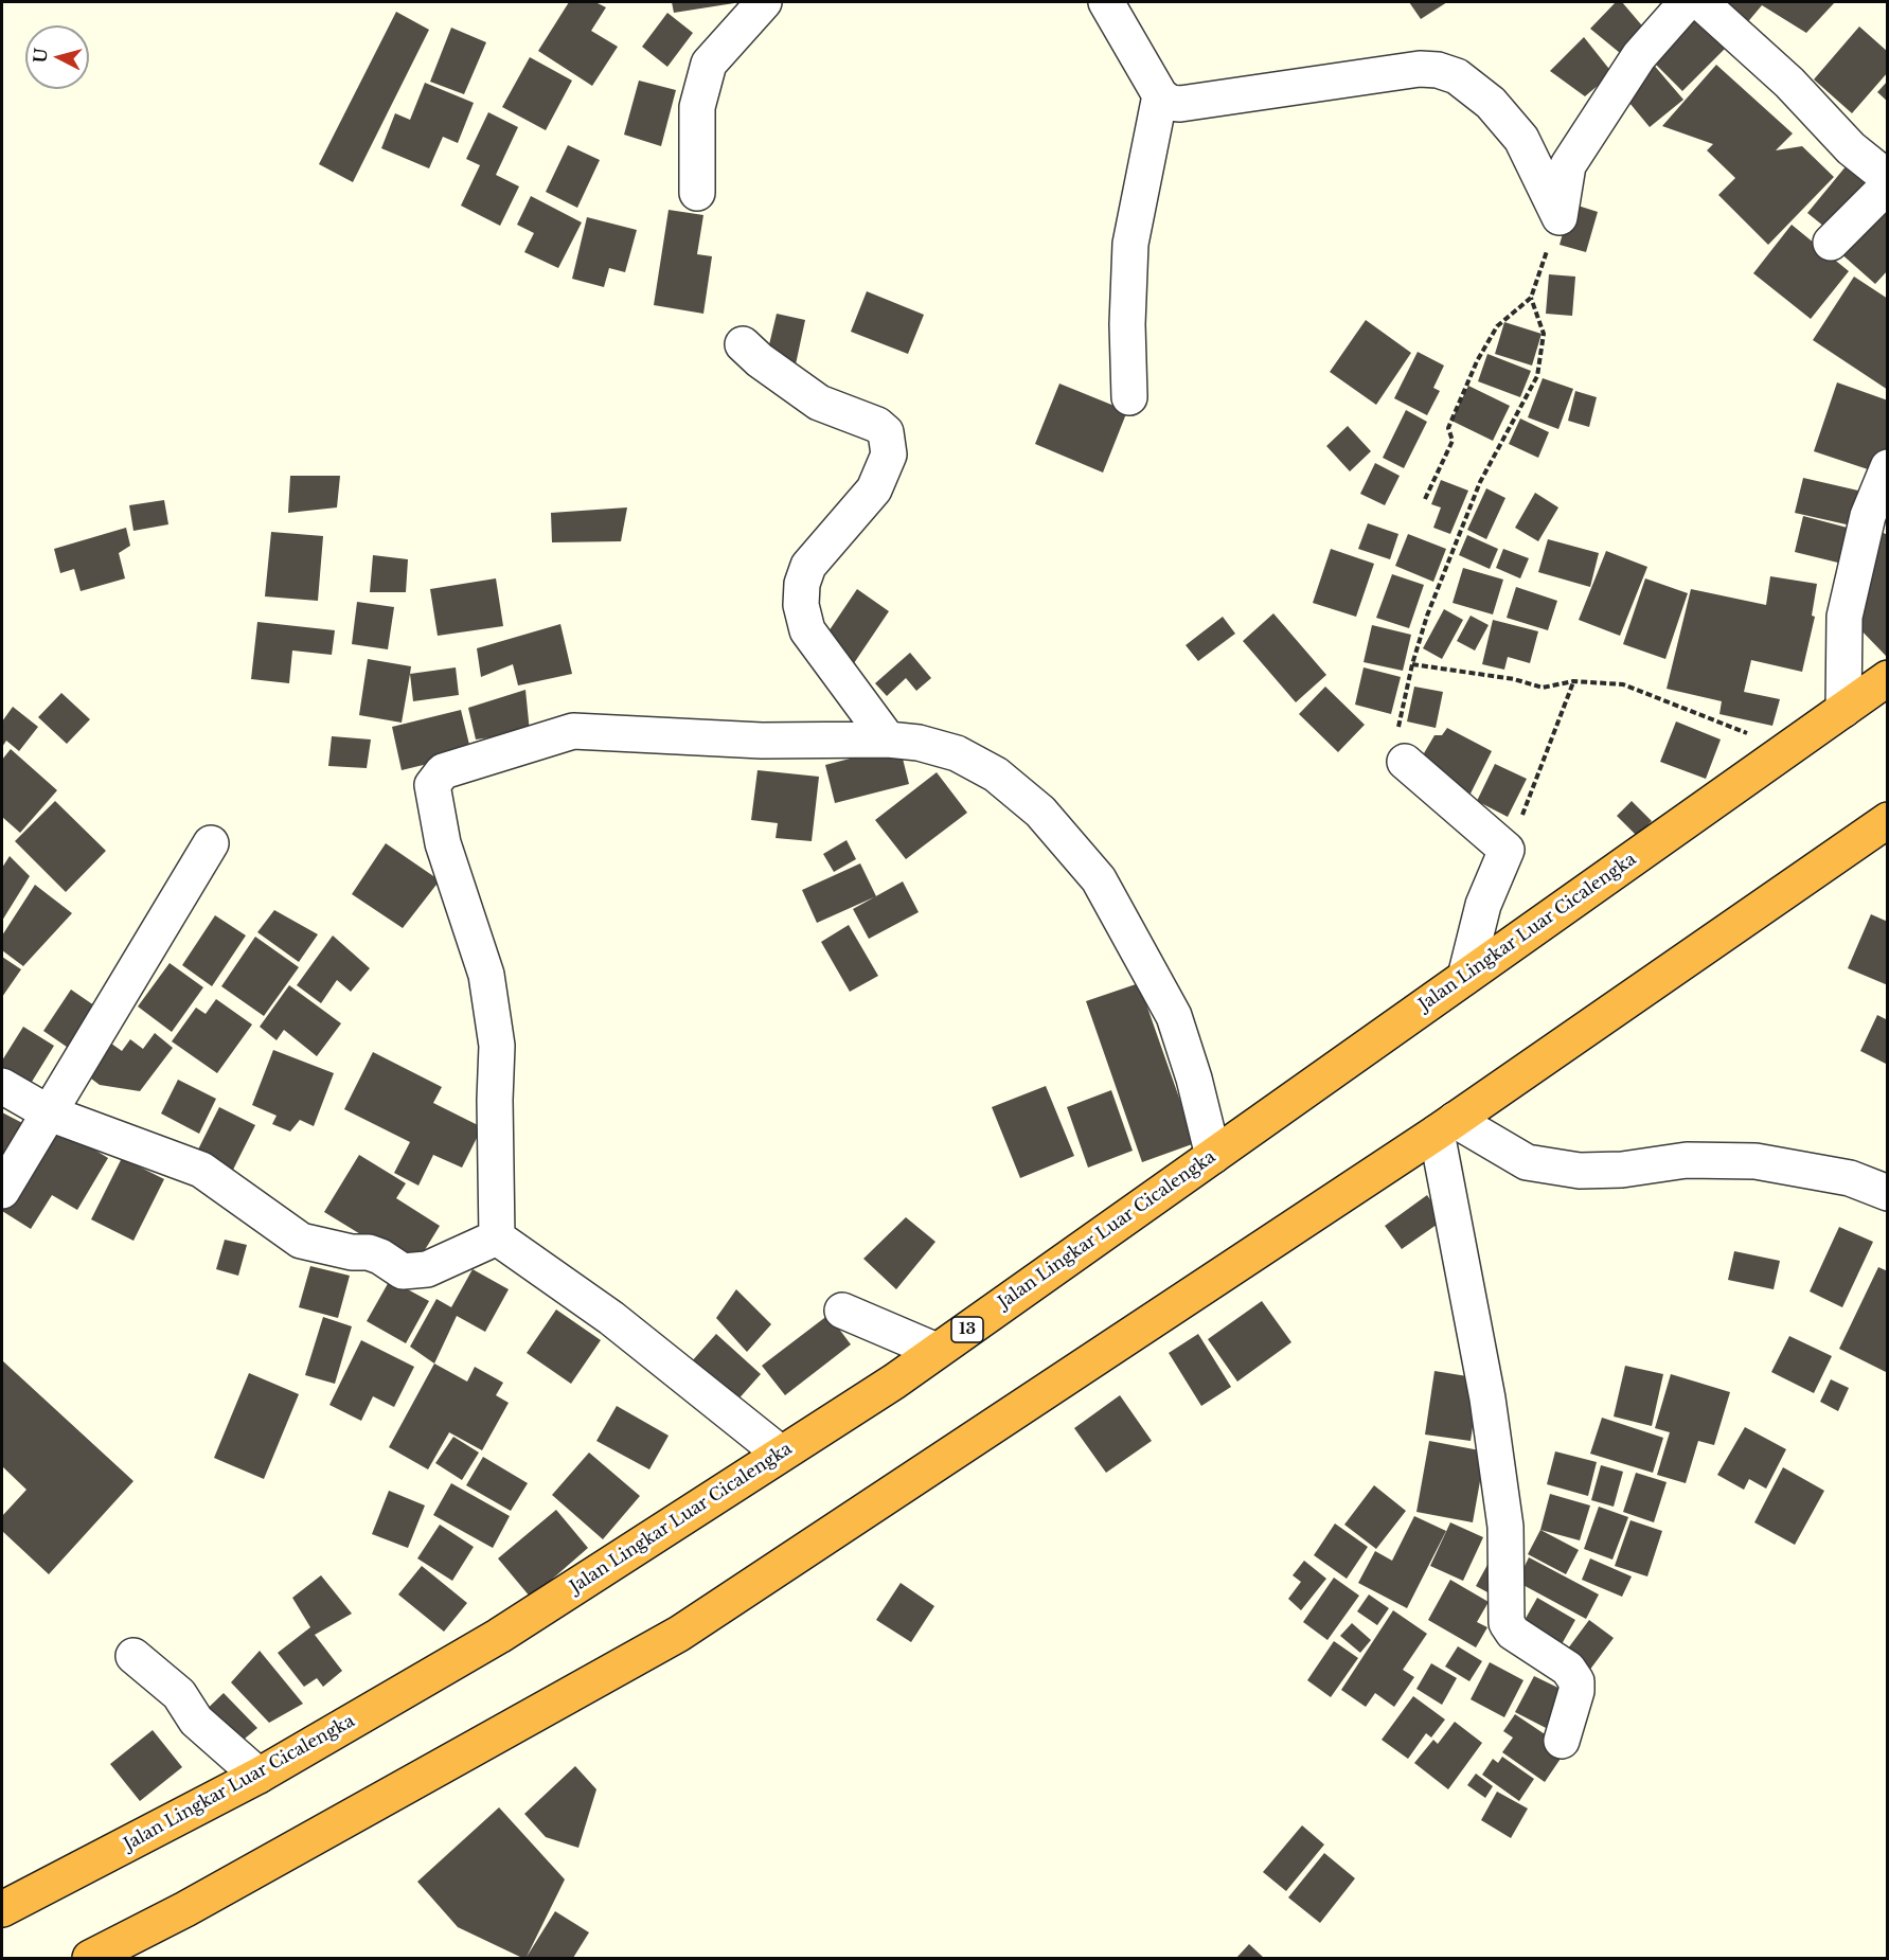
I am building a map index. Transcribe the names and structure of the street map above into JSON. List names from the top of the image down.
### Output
{
  "streets": {
    "highway": ["Jalan Lingkar Luar Cicalengka", "13"]
  },
  "north": "left"
}
